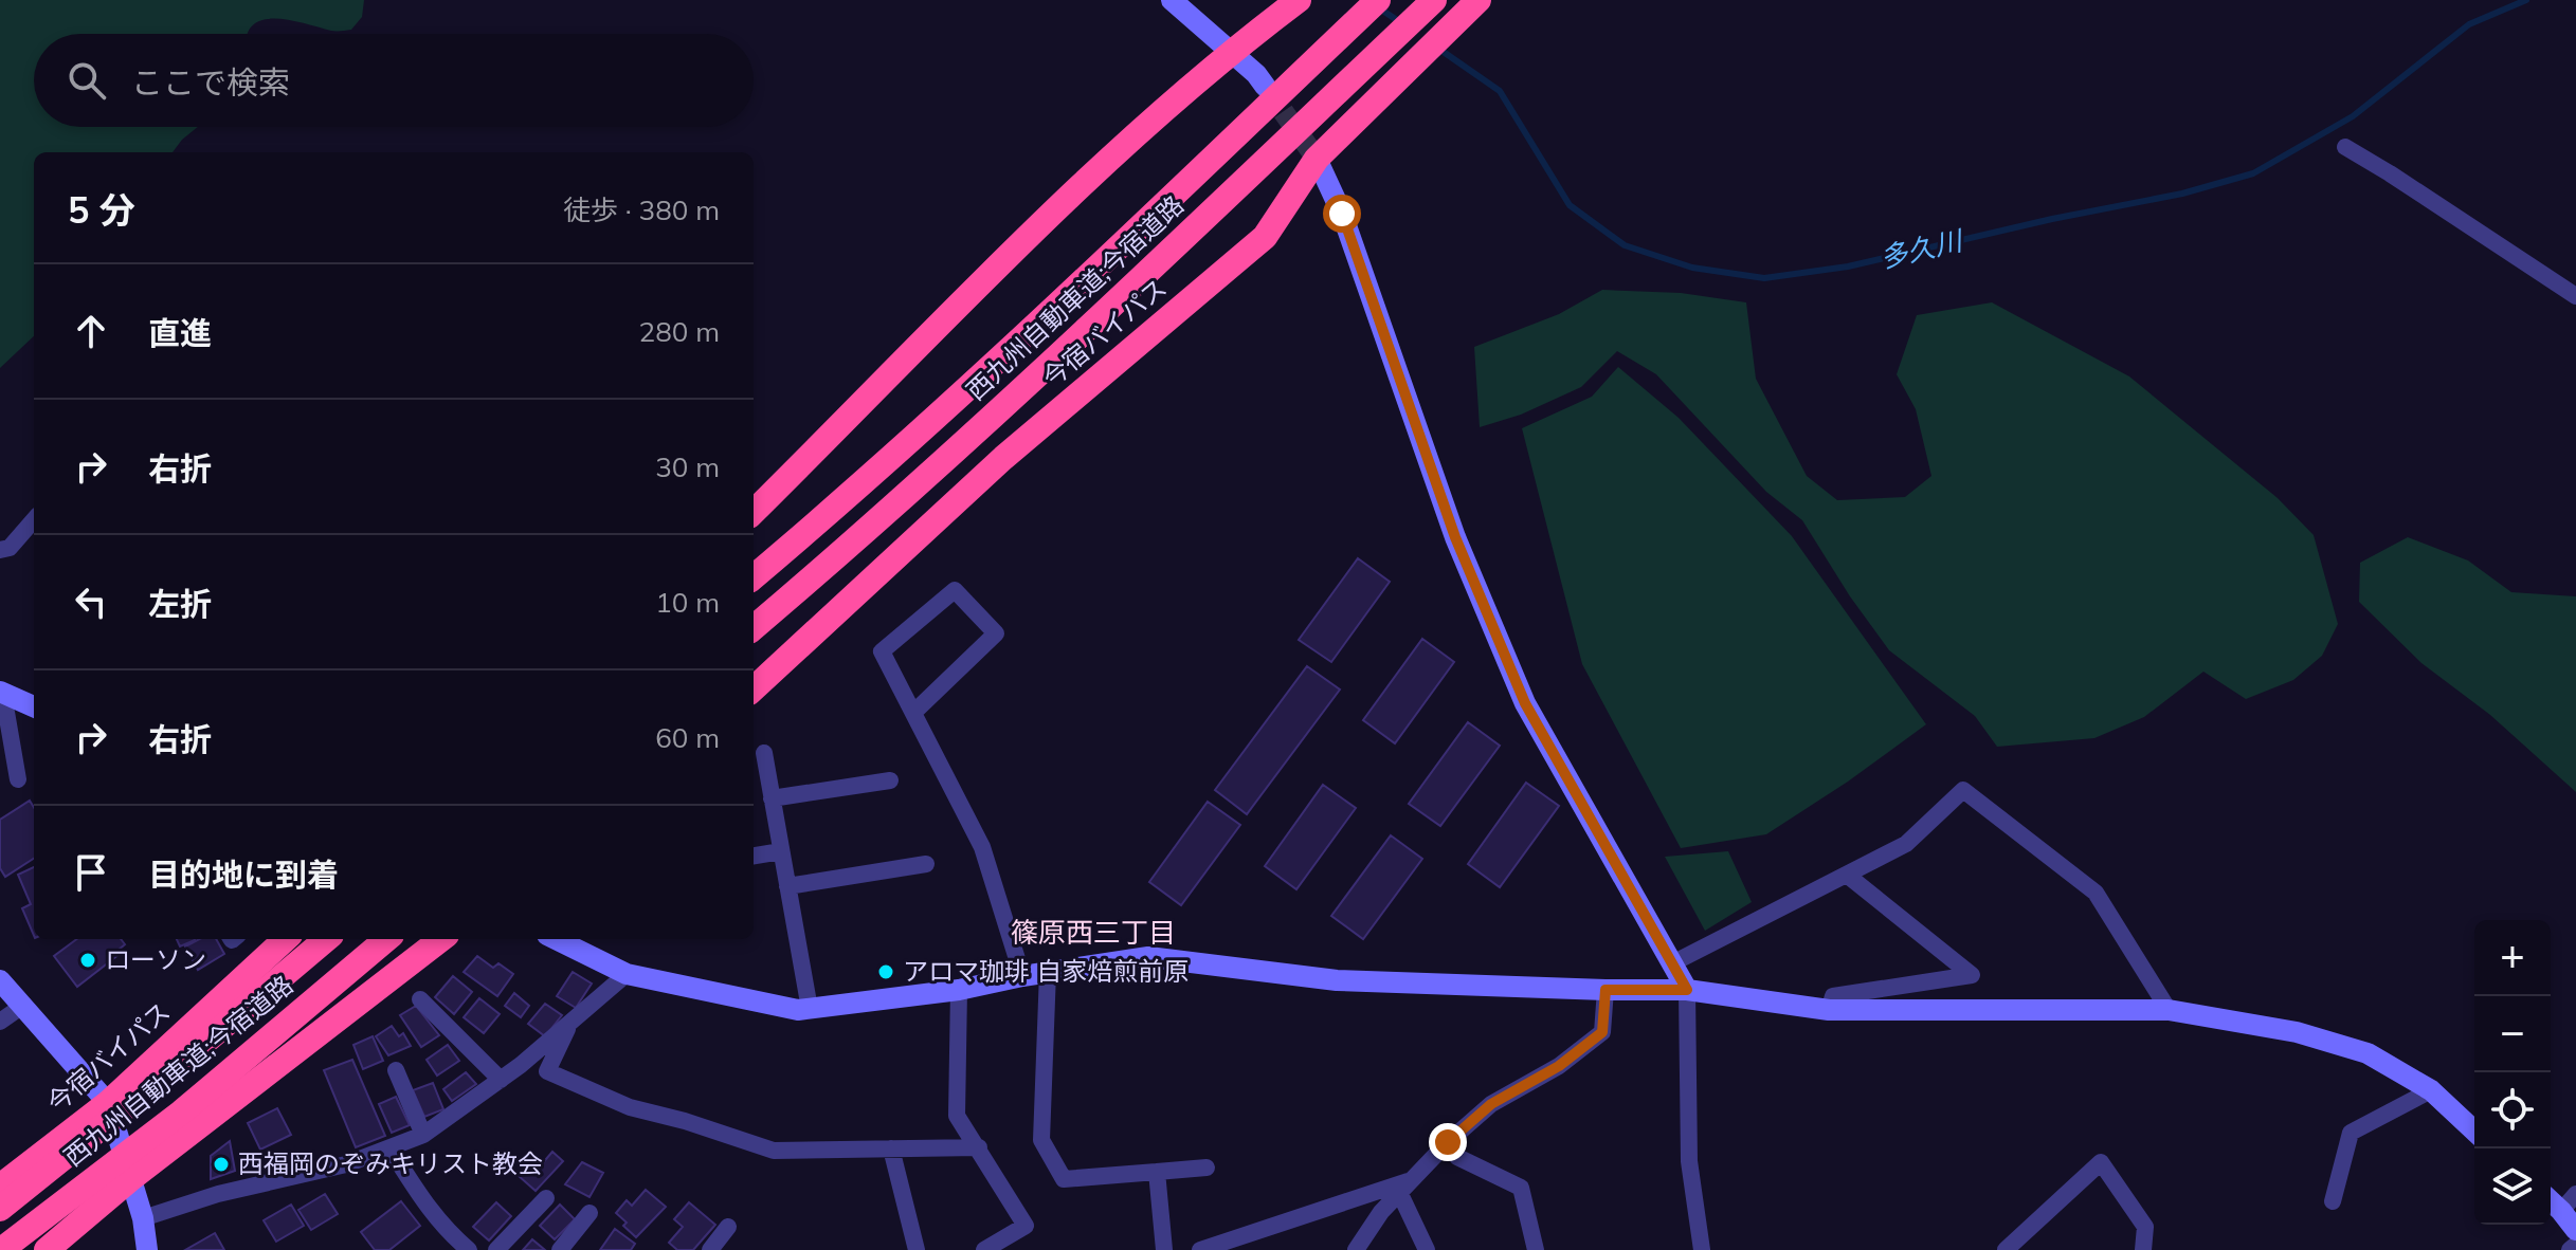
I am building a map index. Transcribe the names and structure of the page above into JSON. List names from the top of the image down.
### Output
{
  "streets": {
    "highway": ["西九州自動車道;今宿道路", "今宿バイパス"]
  },
  "districts": ["篠原西三丁目"],
  "water": ["多久川"],
  "places": ["ローソン", "アロマ珈琲 自家焙煎前原", "西福岡のぞみキリスト教会"],
  "page": {
    "search": "ここで検索",
    "heading": ["5 分", "徒歩 · 380 m"],
    "list": [
      ["直進", "280 m"],
      ["右折", "30 m"],
      ["左折", "10 m"],
      ["右折", "60 m"],
      "目的地に到着"
    ],
    "map_buttons": ["+", "−"]
  }
}
